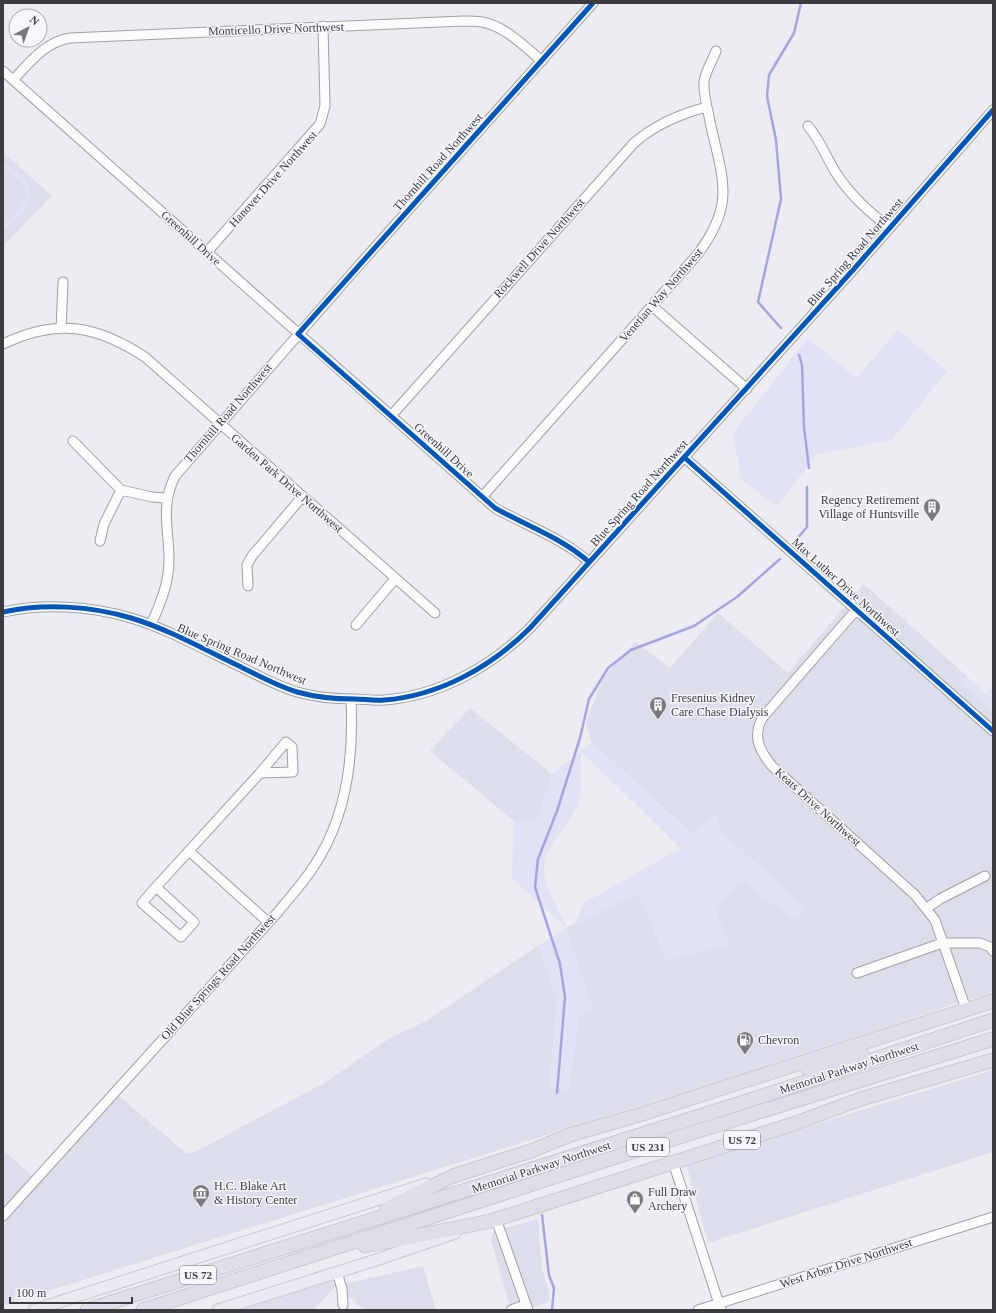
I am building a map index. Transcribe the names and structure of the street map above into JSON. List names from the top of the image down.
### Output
{
  "streets": {
    "highway": ["Memorial Parkway Northwest", "US 72", "US 231"],
    "street": [
      "Monticello Drive Northwest",
      "Thornhill Road Northwest",
      "Hanover Drive Northwest",
      "Greenhill Drive",
      "Rockwell Drive Northwest",
      "Blue Spring Road Northwest",
      "Venetian Way Northwest",
      "Garden Park Drive Northwest",
      "Max Luther Drive Northwest",
      "Keats Drive Northwest",
      "Old Blue Springs Road Northwest",
      "West Arbor Drive Northwest"
    ]
  },
  "crossings": [
    ["Monticello Drive Northwest", "Thornhill Road Northwest"],
    ["Monticello Drive Northwest", "Hanover Drive Northwest"],
    ["Monticello Drive Northwest", "Greenhill Drive"],
    ["Thornhill Road Northwest", "Greenhill Drive"],
    ["Thornhill Road Northwest", "Blue Spring Road Northwest"],
    ["Thornhill Road Northwest", "Garden Park Drive Northwest"],
    ["Hanover Drive Northwest", "Greenhill Drive"],
    ["Greenhill Drive", "Rockwell Drive Northwest"],
    ["Greenhill Drive", "Blue Spring Road Northwest"],
    ["Greenhill Drive", "Venetian Way Northwest"],
    ["Rockwell Drive Northwest", "Venetian Way Northwest"],
    ["Blue Spring Road Northwest", "Max Luther Drive Northwest"],
    ["Blue Spring Road Northwest", "Old Blue Springs Road Northwest"],
    ["Max Luther Drive Northwest", "Keats Drive Northwest"],
    ["Keats Drive Northwest", "US 72"],
    ["Memorial Parkway Northwest", "US 72"]
  ],
  "places": {
    "building": ["Regency Retirement Village of Huntsville", "Fresenius Kidney Care Chase Dialysis"],
    "fuel station": ["Chevron"],
    "museum": ["H.C. Blake Art & History Center"],
    "shop": ["Full Draw Archery"]
  },
  "scale_bar": "100 m",
  "north": "top right"
}
